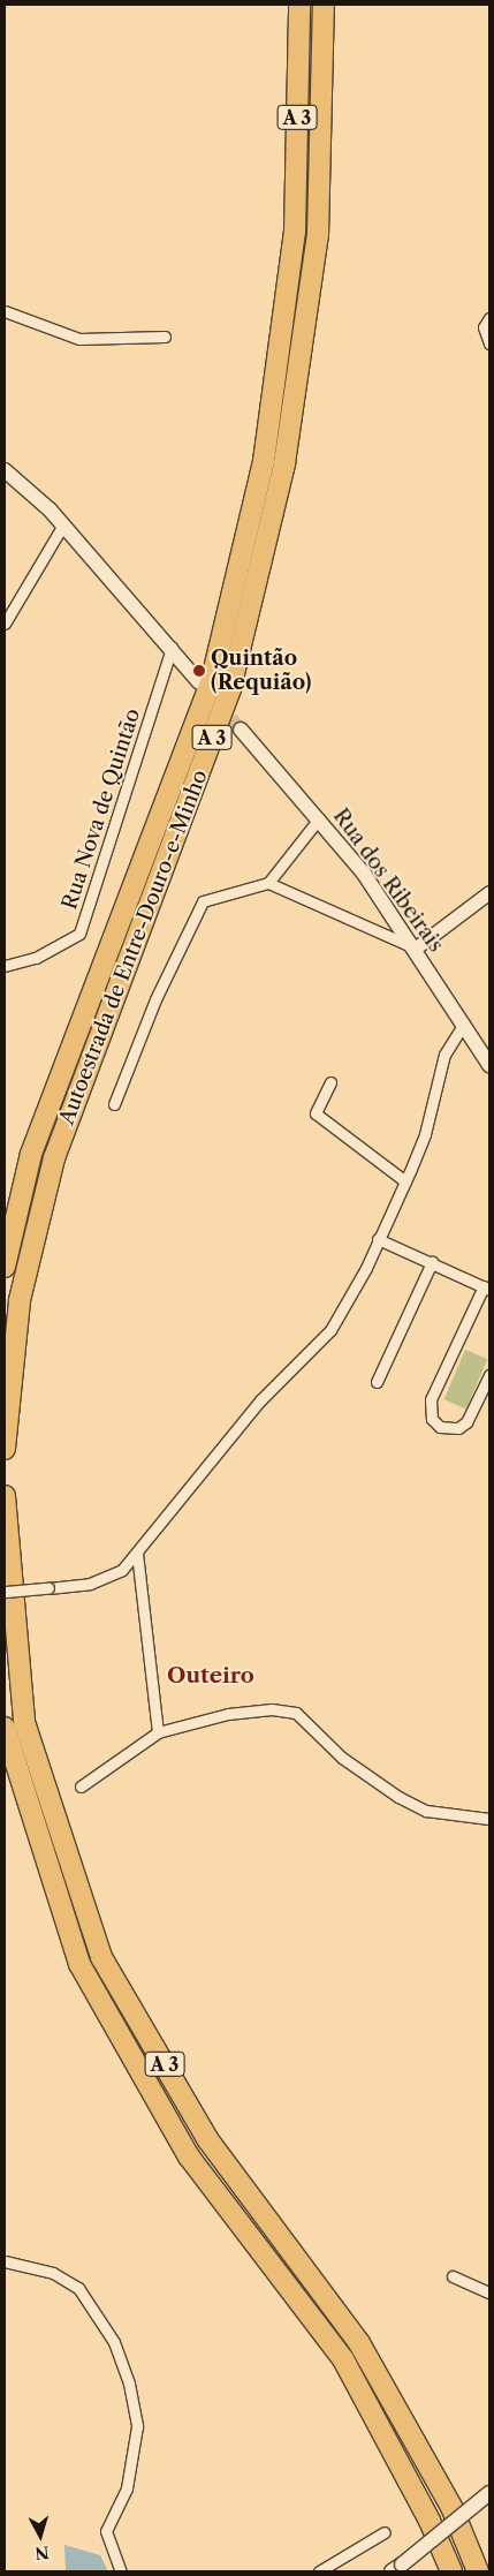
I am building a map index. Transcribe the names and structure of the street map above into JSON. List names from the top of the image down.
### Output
{
  "streets": {
    "highway": ["A 3", "Autoestrada de Entre-Douro-e-Minho"],
    "main road": ["Rua dos Ribeirais"],
    "street": ["Rua Nova de Quintão"]
  },
  "districts": ["Outeiro"],
  "places": ["Quintão (Requião)"],
  "north": "bottom"
}
